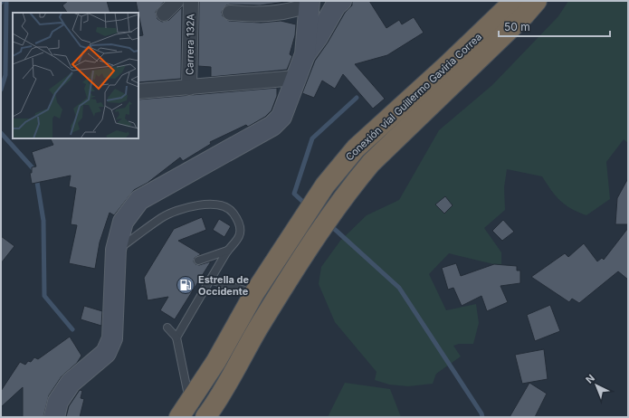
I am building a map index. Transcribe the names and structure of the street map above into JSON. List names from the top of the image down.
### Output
{
  "streets": {
    "highway": ["Conexión vial Guillermo Gaviria Correa"],
    "street": ["Carrera 132A"]
  },
  "places": {
    "fuel station": ["Estrella de Occidente"]
  },
  "scale_bar": "50 m",
  "north": "top left"
}
